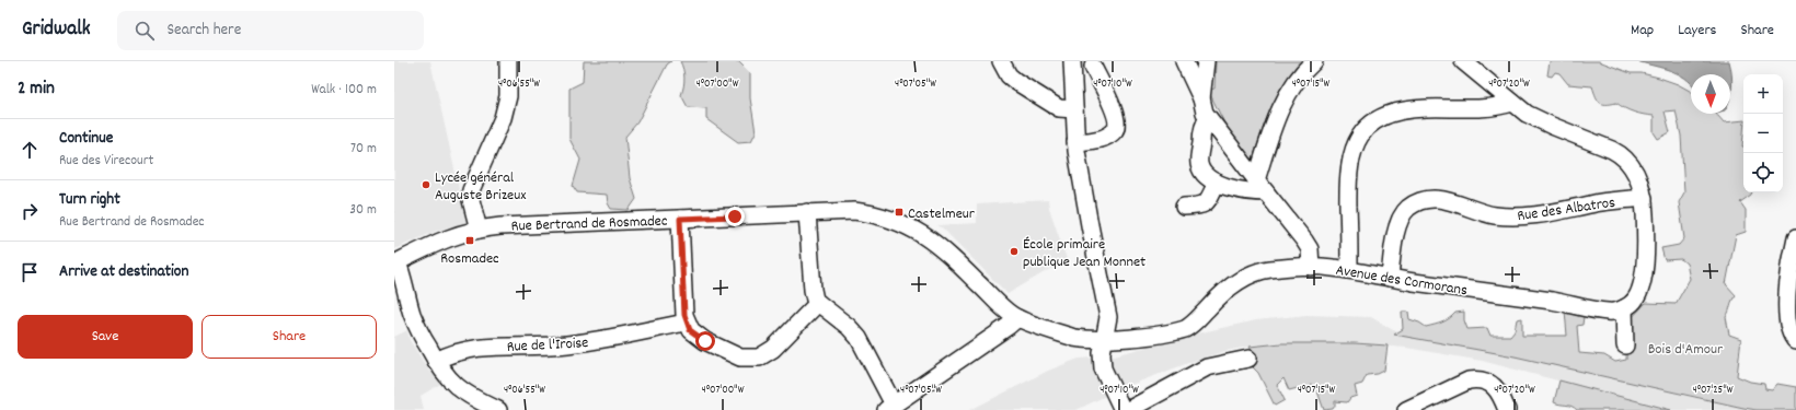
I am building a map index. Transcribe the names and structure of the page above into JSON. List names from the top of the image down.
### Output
{
  "streets": {
    "street": [
      "Rue des Albatros",
      "Rue Bertrand de Rosmadec",
      "Avenue des Cormorans",
      "Rue de l'Iroise"
    ]
  },
  "crossings": [
    ["Rue des Albatros", "Avenue des Cormorans"],
    ["Rue Bertrand de Rosmadec", "Avenue des Cormorans"]
  ],
  "parks": ["Bois d'Amour"],
  "places": {
    "other": ["Lycée général Auguste Brizeux", "École primaire publique Jean Monnet"],
    "transit": ["Castelmeur", "Rosmadec"]
  },
  "north": "bottom",
  "page": {
    "header": "Gridwalk",
    "search": "Search here",
    "nav": ["Map", "Layers", "Share"],
    "heading": ["2 min", "Walk · 100 m"],
    "map_buttons": ["+", "−"],
    "list": [
      ["Continue", "Rue des Virecourt", "70 m"],
      ["Turn right", "Rue Bertrand de Rosmadec", "30 m"],
      "Arrive at destination"
    ],
    "buttons": ["Save", "Share"]
  },
  "coordinates": [
    "4°06'55\"W",
    "4°07'00\"W",
    "4°07'05\"W",
    "4°07'10\"W",
    "4°07'15\"W",
    "4°07'20\"W",
    "4°07'25\"W"
  ]
}
